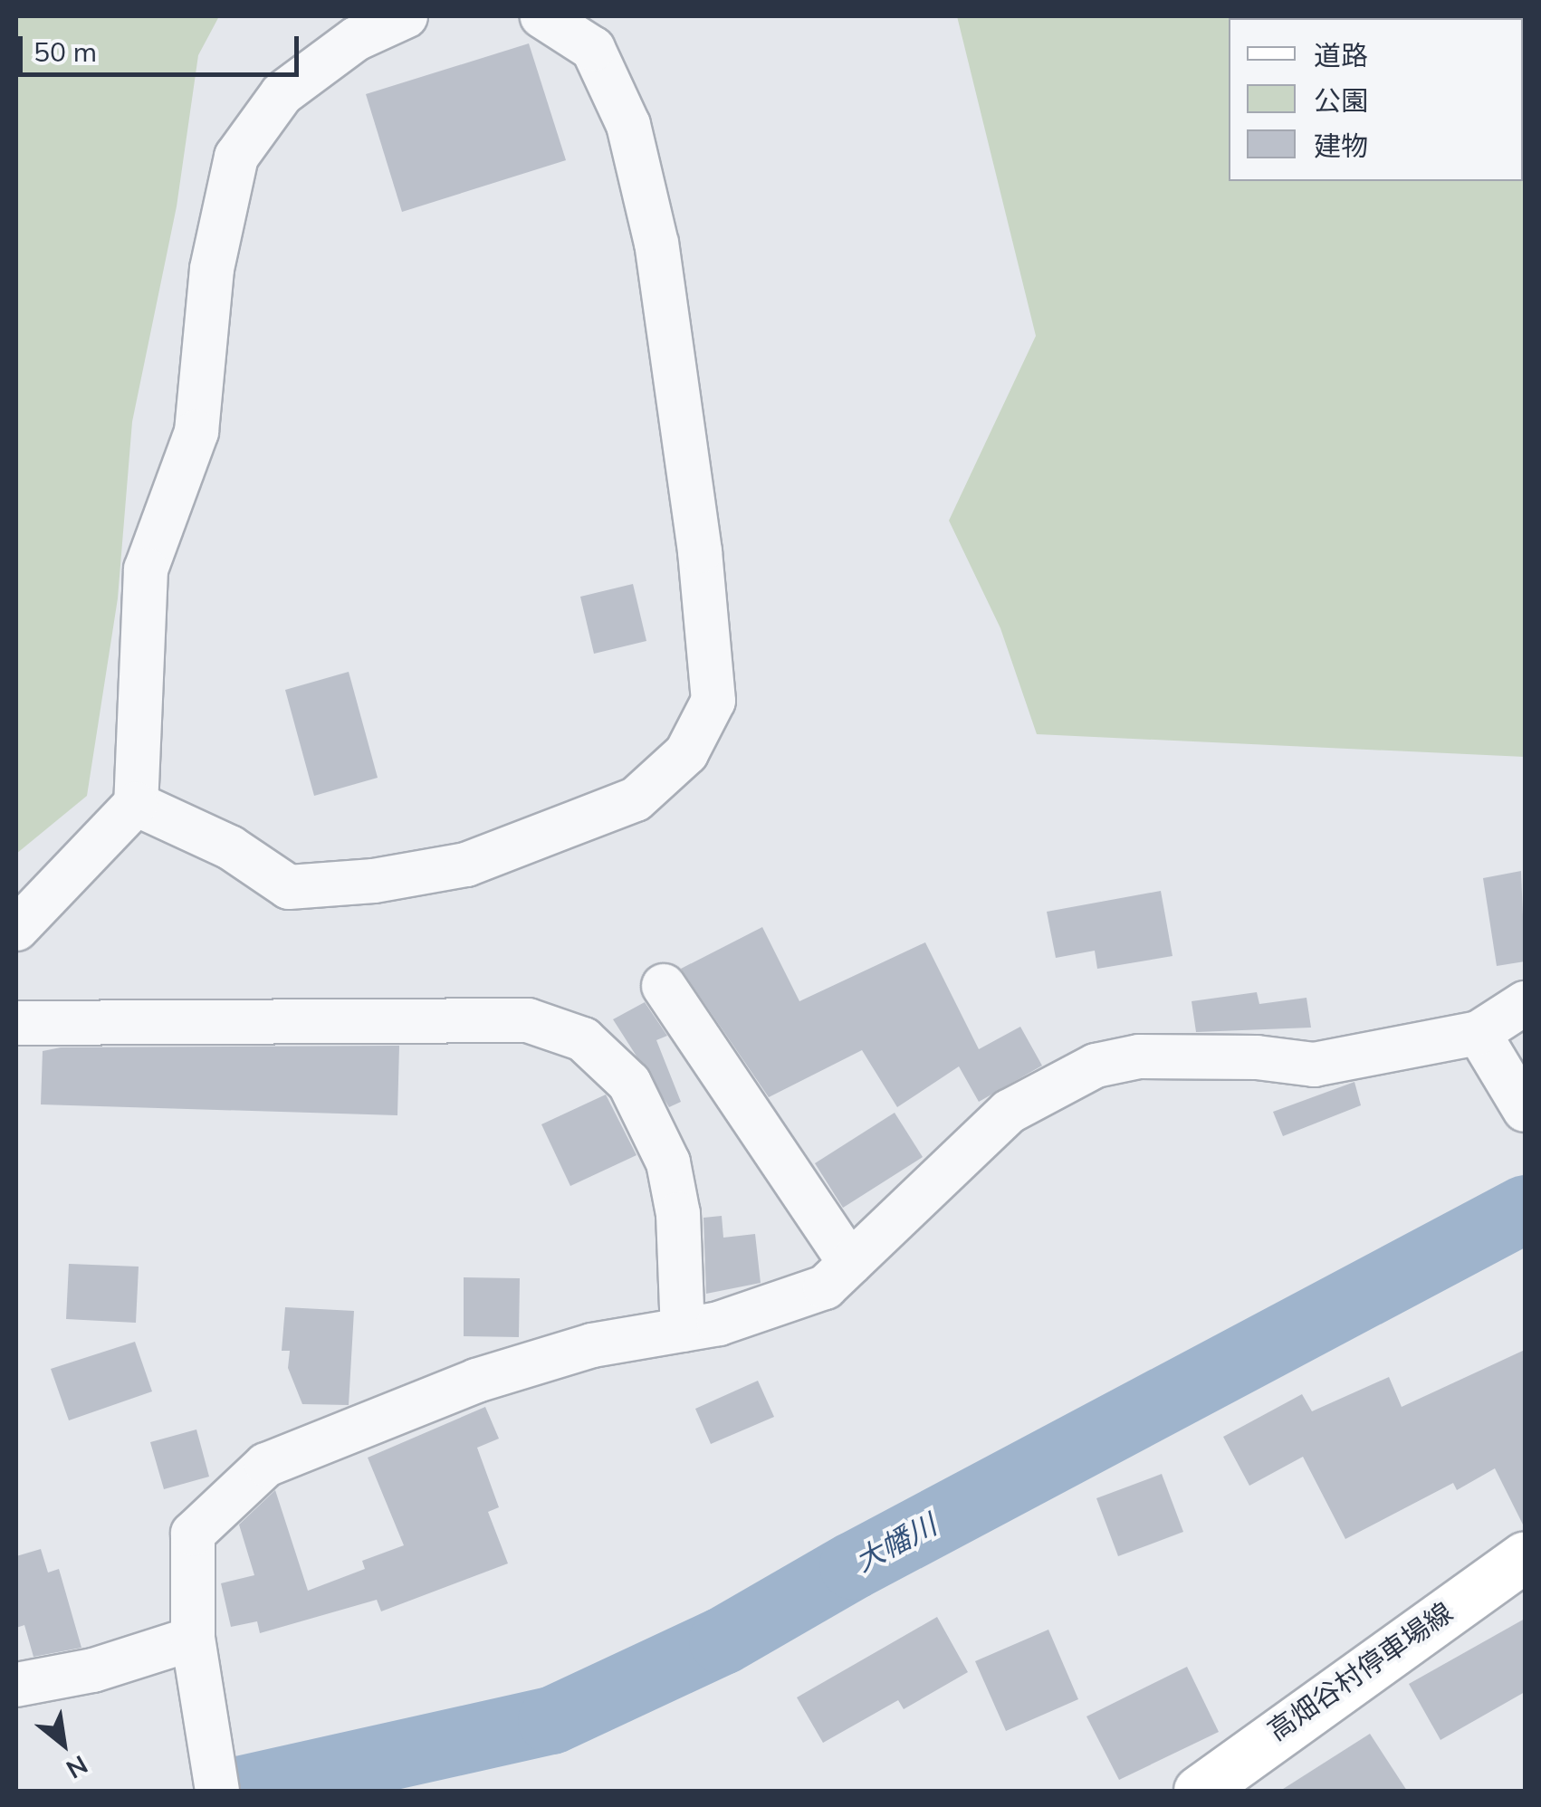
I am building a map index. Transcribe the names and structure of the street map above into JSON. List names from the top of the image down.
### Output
{
  "streets": {
    "main road": ["高畑谷村停車場線"]
  },
  "water": ["大幡川"],
  "legend": ["道路", "公園", "建物"],
  "scale_bar": "50 m",
  "north": "bottom right"
}
